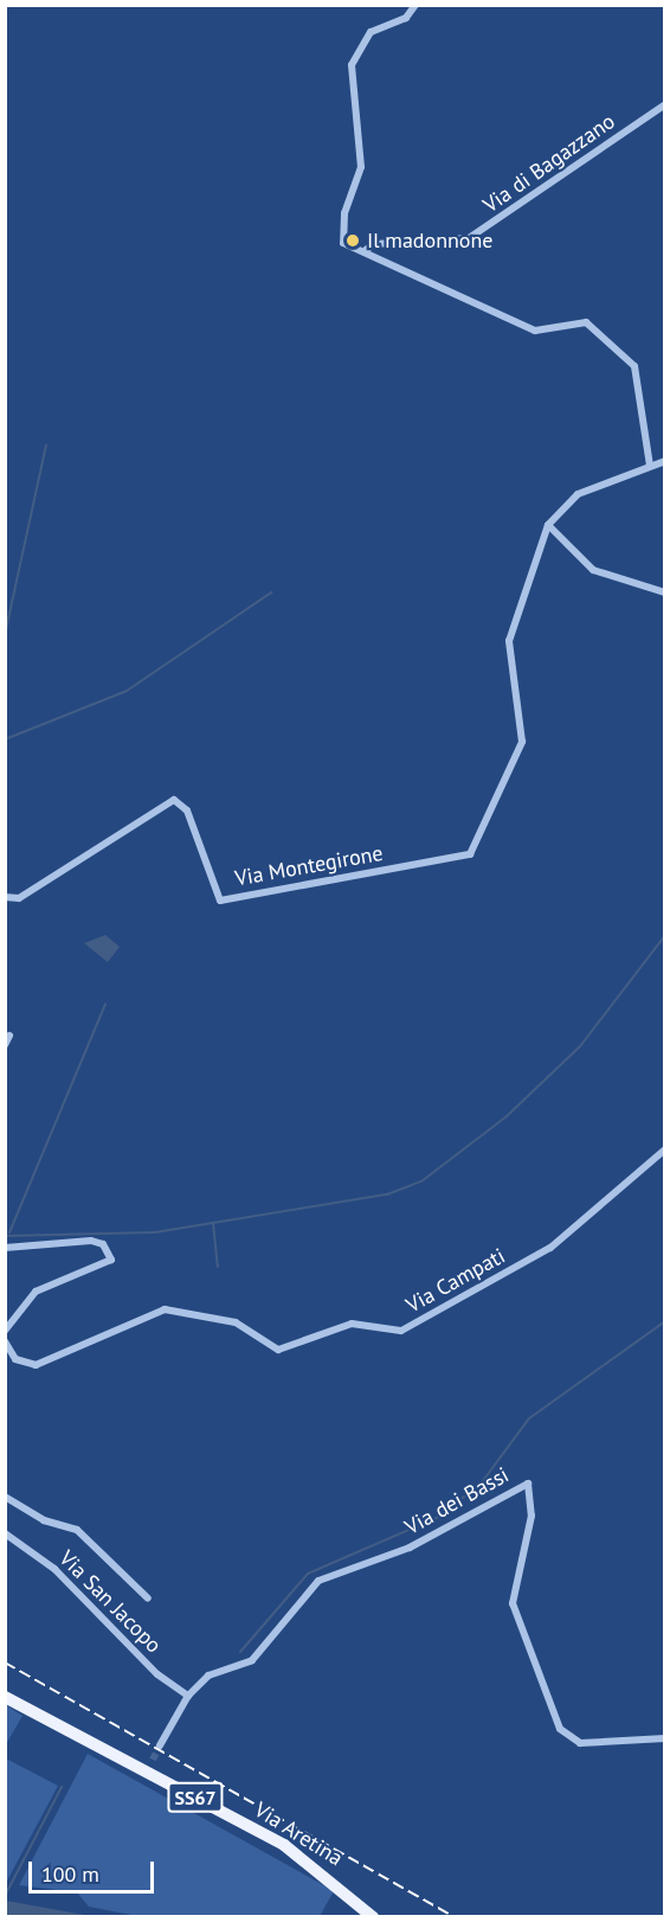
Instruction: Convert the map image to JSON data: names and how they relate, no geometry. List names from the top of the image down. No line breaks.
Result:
{"streets":{"main road":["SS67","Via Aretina"],"street":["Via di Bagazzano","Via Montegirone","Via Campati","Via dei Bassi","Via San Jacopo"]},"crossings":[["Via dei Bassi","Via San Jacopo"]],"places":["Il madonnone"],"scale_bar":"100 m"}
